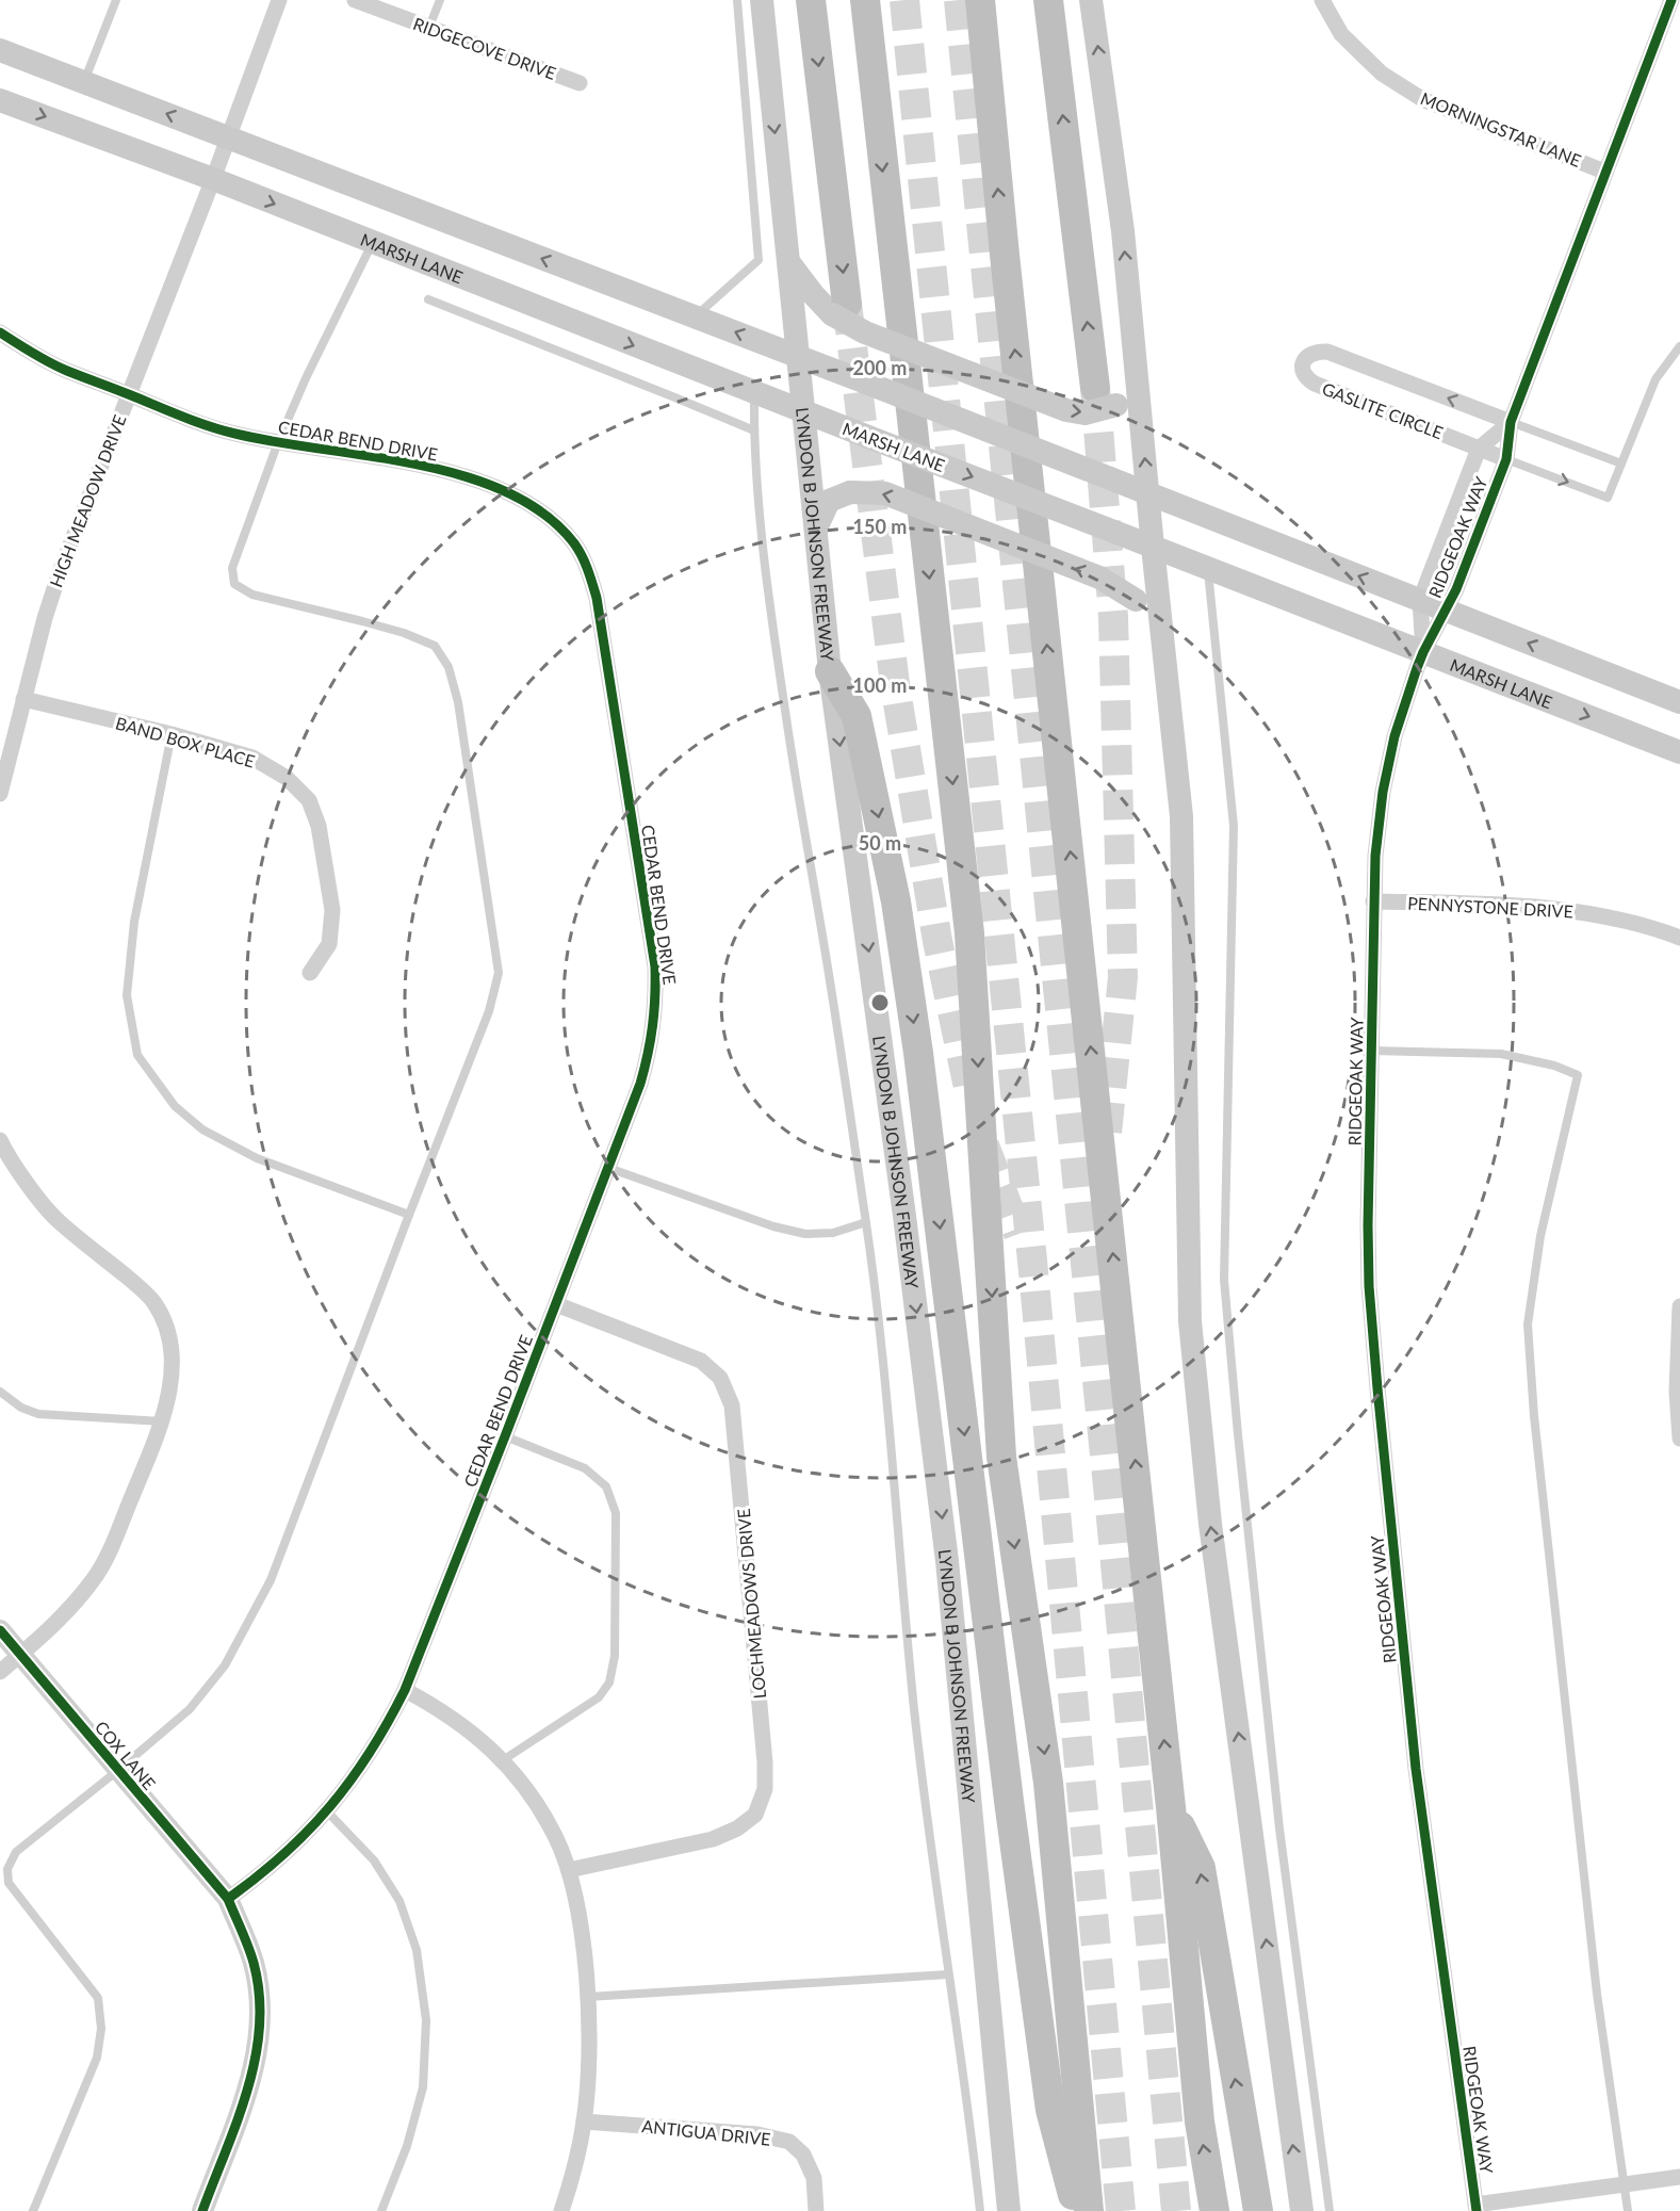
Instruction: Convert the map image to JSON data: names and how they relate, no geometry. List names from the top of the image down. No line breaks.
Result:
{"streets":{"main road":["MARSH LANE","LYNDON B JOHNSON FREEWAY"],"street":["RIDGECOVE DRIVE","MORNINGSTAR LANE","GASLITE CIRCLE","CEDAR BEND DRIVE","HIGH MEADOW DRIVE","RIDGEOAK WAY","BAND BOX PLACE","PENNYSTONE DRIVE","LOCHMEADOWS DRIVE","COX LANE","ANTIGUA DRIVE"]},"crossings":[["MORNINGSTAR LANE","RIDGEOAK WAY"],["MARSH LANE","HIGH MEADOW DRIVE"],["MARSH LANE","LYNDON B JOHNSON FREEWAY"],["MARSH LANE","RIDGEOAK WAY"],["GASLITE CIRCLE","RIDGEOAK WAY"],["CEDAR BEND DRIVE","HIGH MEADOW DRIVE"],["CEDAR BEND DRIVE","LOCHMEADOWS DRIVE"],["CEDAR BEND DRIVE","COX LANE"],["HIGH MEADOW DRIVE","BAND BOX PLACE"],["RIDGEOAK WAY","PENNYSTONE DRIVE"]],"one_way":["LYNDON B JOHNSON FREEWAY"],"rings":["200 m","150 m","100 m","50 m"]}
